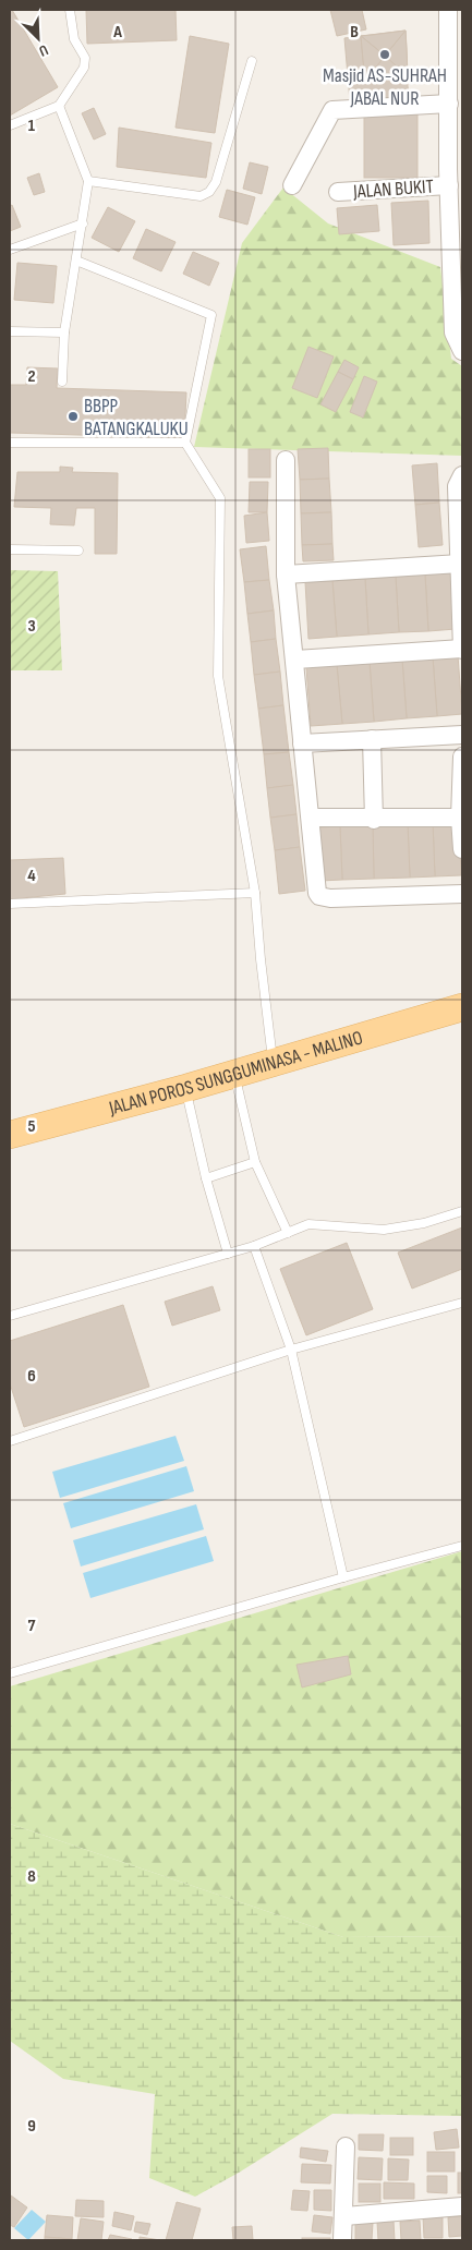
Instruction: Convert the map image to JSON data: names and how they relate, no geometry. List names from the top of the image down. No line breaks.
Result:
{"streets":{"main road":["JALAN POROS SUNGGUMINASA - MALINO"],"street":["JALAN BUKIT"]},"places":["Masjid AS-SUHRAH JABAL NUR","BBPP BATANGKALUKU"],"north":"bottom right","grid":{"columns":["A","B"],"rows":["1","2","3","4","5","6","7","8","9"]}}
